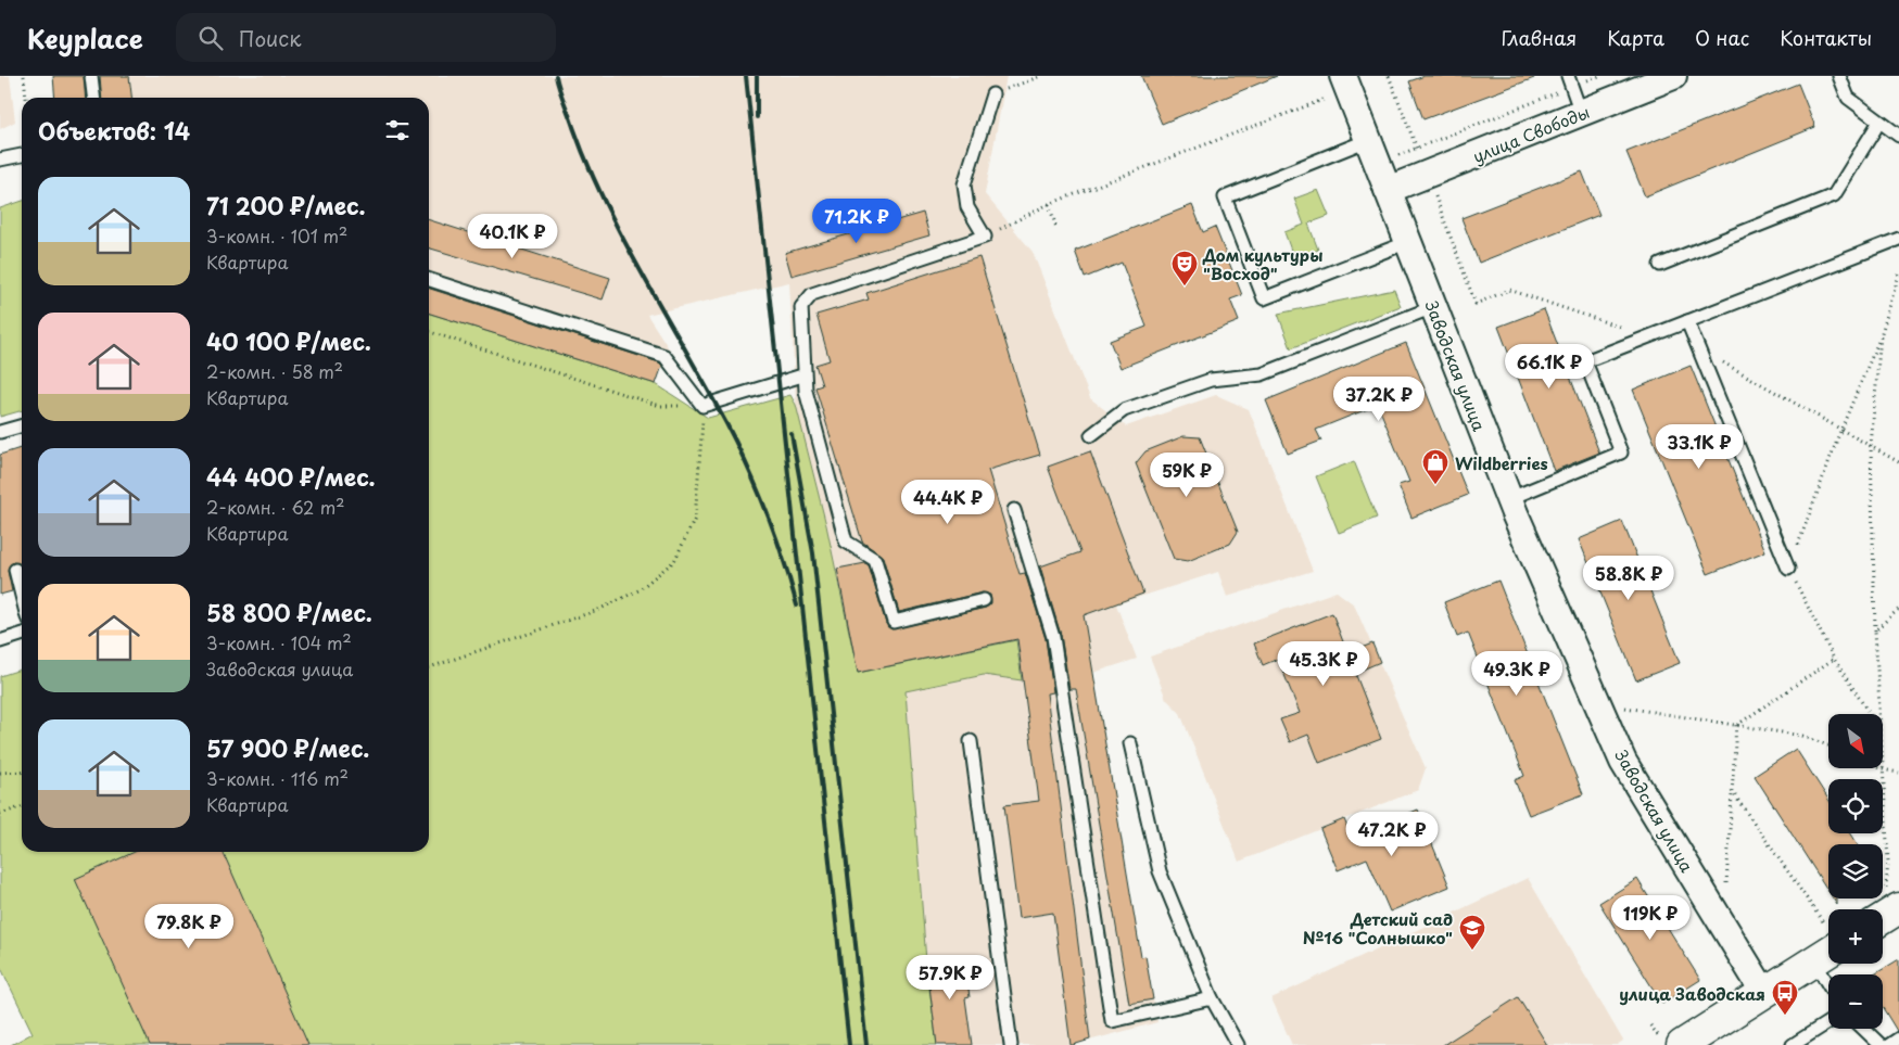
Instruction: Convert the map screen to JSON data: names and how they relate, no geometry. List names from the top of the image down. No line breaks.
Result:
{"streets":{"street":["улица Свободы","Заводская улица"]},"crossings":[["улица Свободы","Заводская улица"]],"places":{"theatre":["Дом культуры \"Восход\""],"shop":["Wildberries"],"school or university":["Детский сад №16 \"Солнышко\""],"bus stop":["улица Заводская"]},"north":"bottom right","page":{"header":"Keyplace","search":"Поиск","nav":["Главная","Карта","О нас","Контакты"],"heading":"Объектов: 14","list":[{"name":"71 200 ₽/мес.","note":"3-комн. · 101 m² · Квартира"},{"name":"40 100 ₽/мес.","note":"2-комн. · 58 m² · Квартира"},{"name":"44 400 ₽/мес.","note":"2-комн. · 62 m² · Квартира"},{"name":"58 800 ₽/мес.","note":"3-комн. · 104 m² · Заводская улица"},{"name":"57 900 ₽/мес.","note":"3-комн. · 116 m² · Квартира"}],"price":["71.2K ₽","40.1K ₽","66.1K ₽","37.2K ₽","33.1K ₽","59K ₽","44.4K ₽","58.8K ₽","45.3K ₽","49.3K ₽","47.2K ₽","119K ₽","79.8K ₽","57.9K ₽"],"map_buttons":["+","−"]}}
